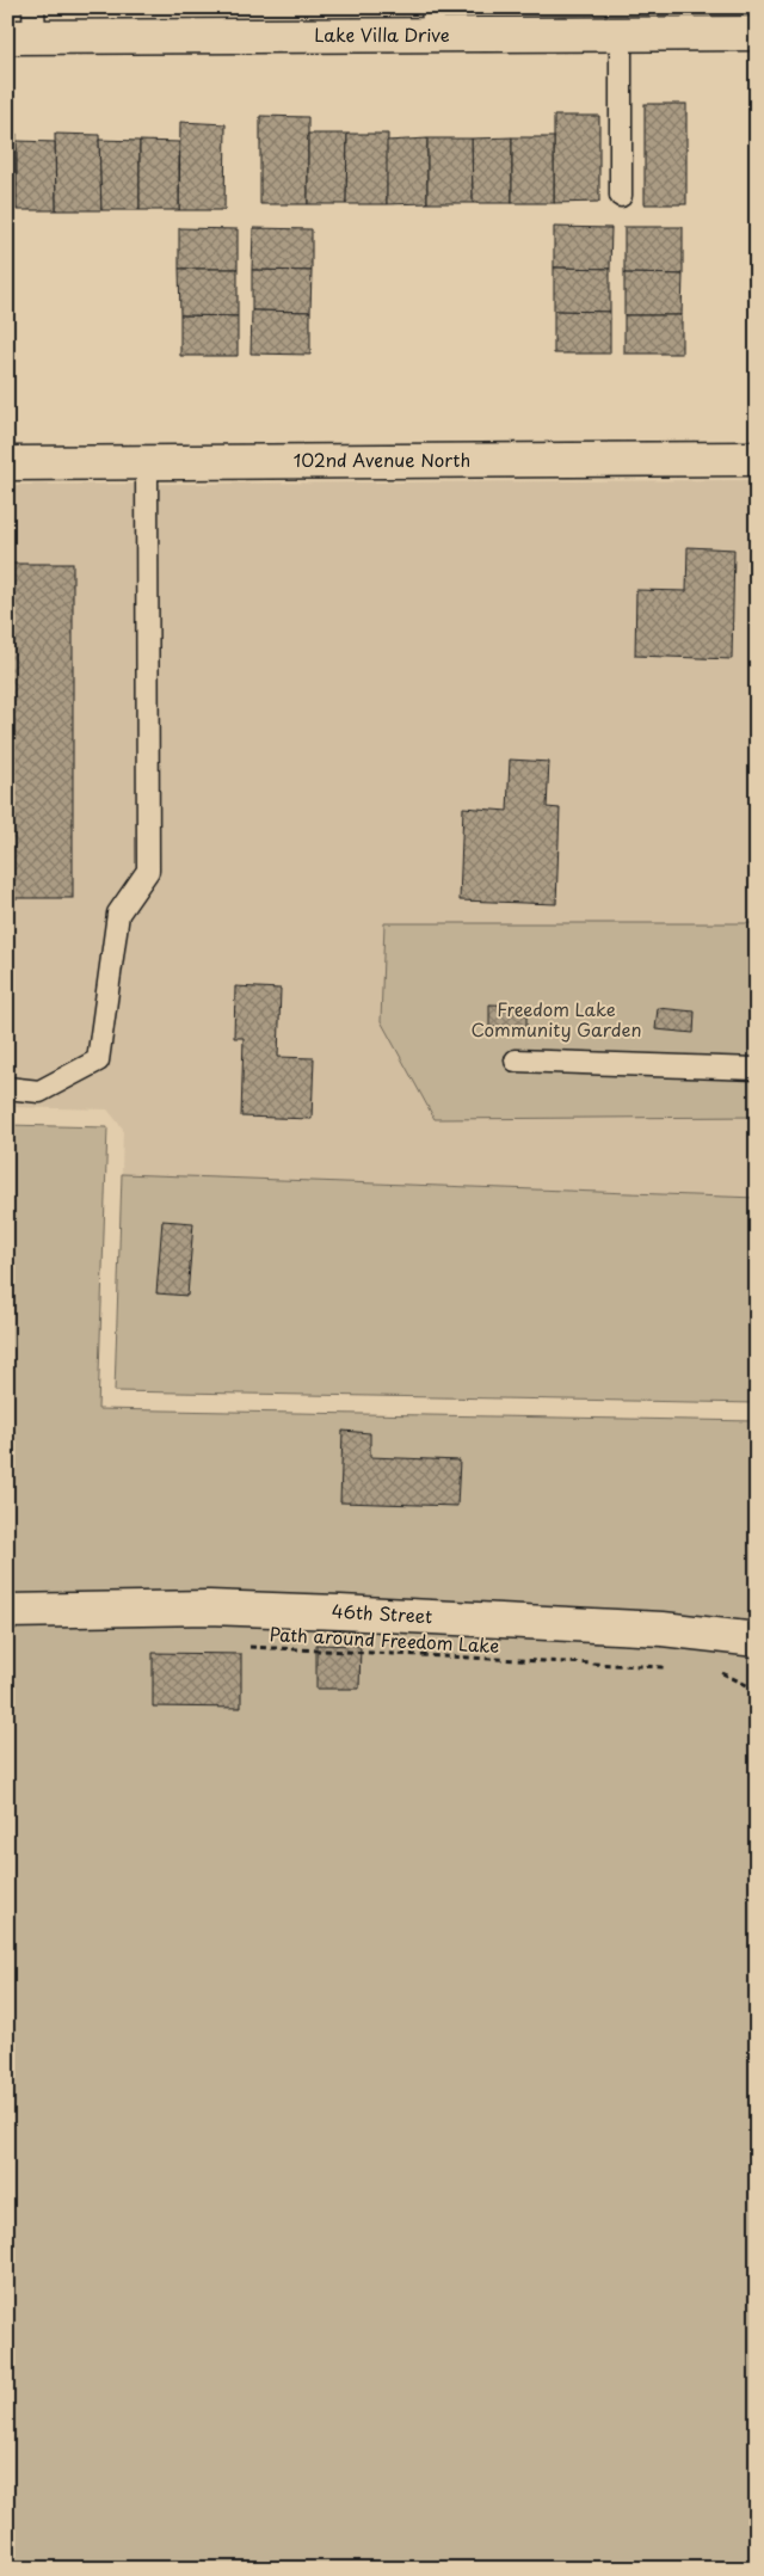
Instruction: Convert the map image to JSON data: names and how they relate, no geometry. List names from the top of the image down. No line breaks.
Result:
{"streets":{"street":["Lake Villa Drive","102nd Avenue North","46th Street"],"path":["Path around Freedom Lake"]},"parks":["Freedom Lake Community Garden"]}
